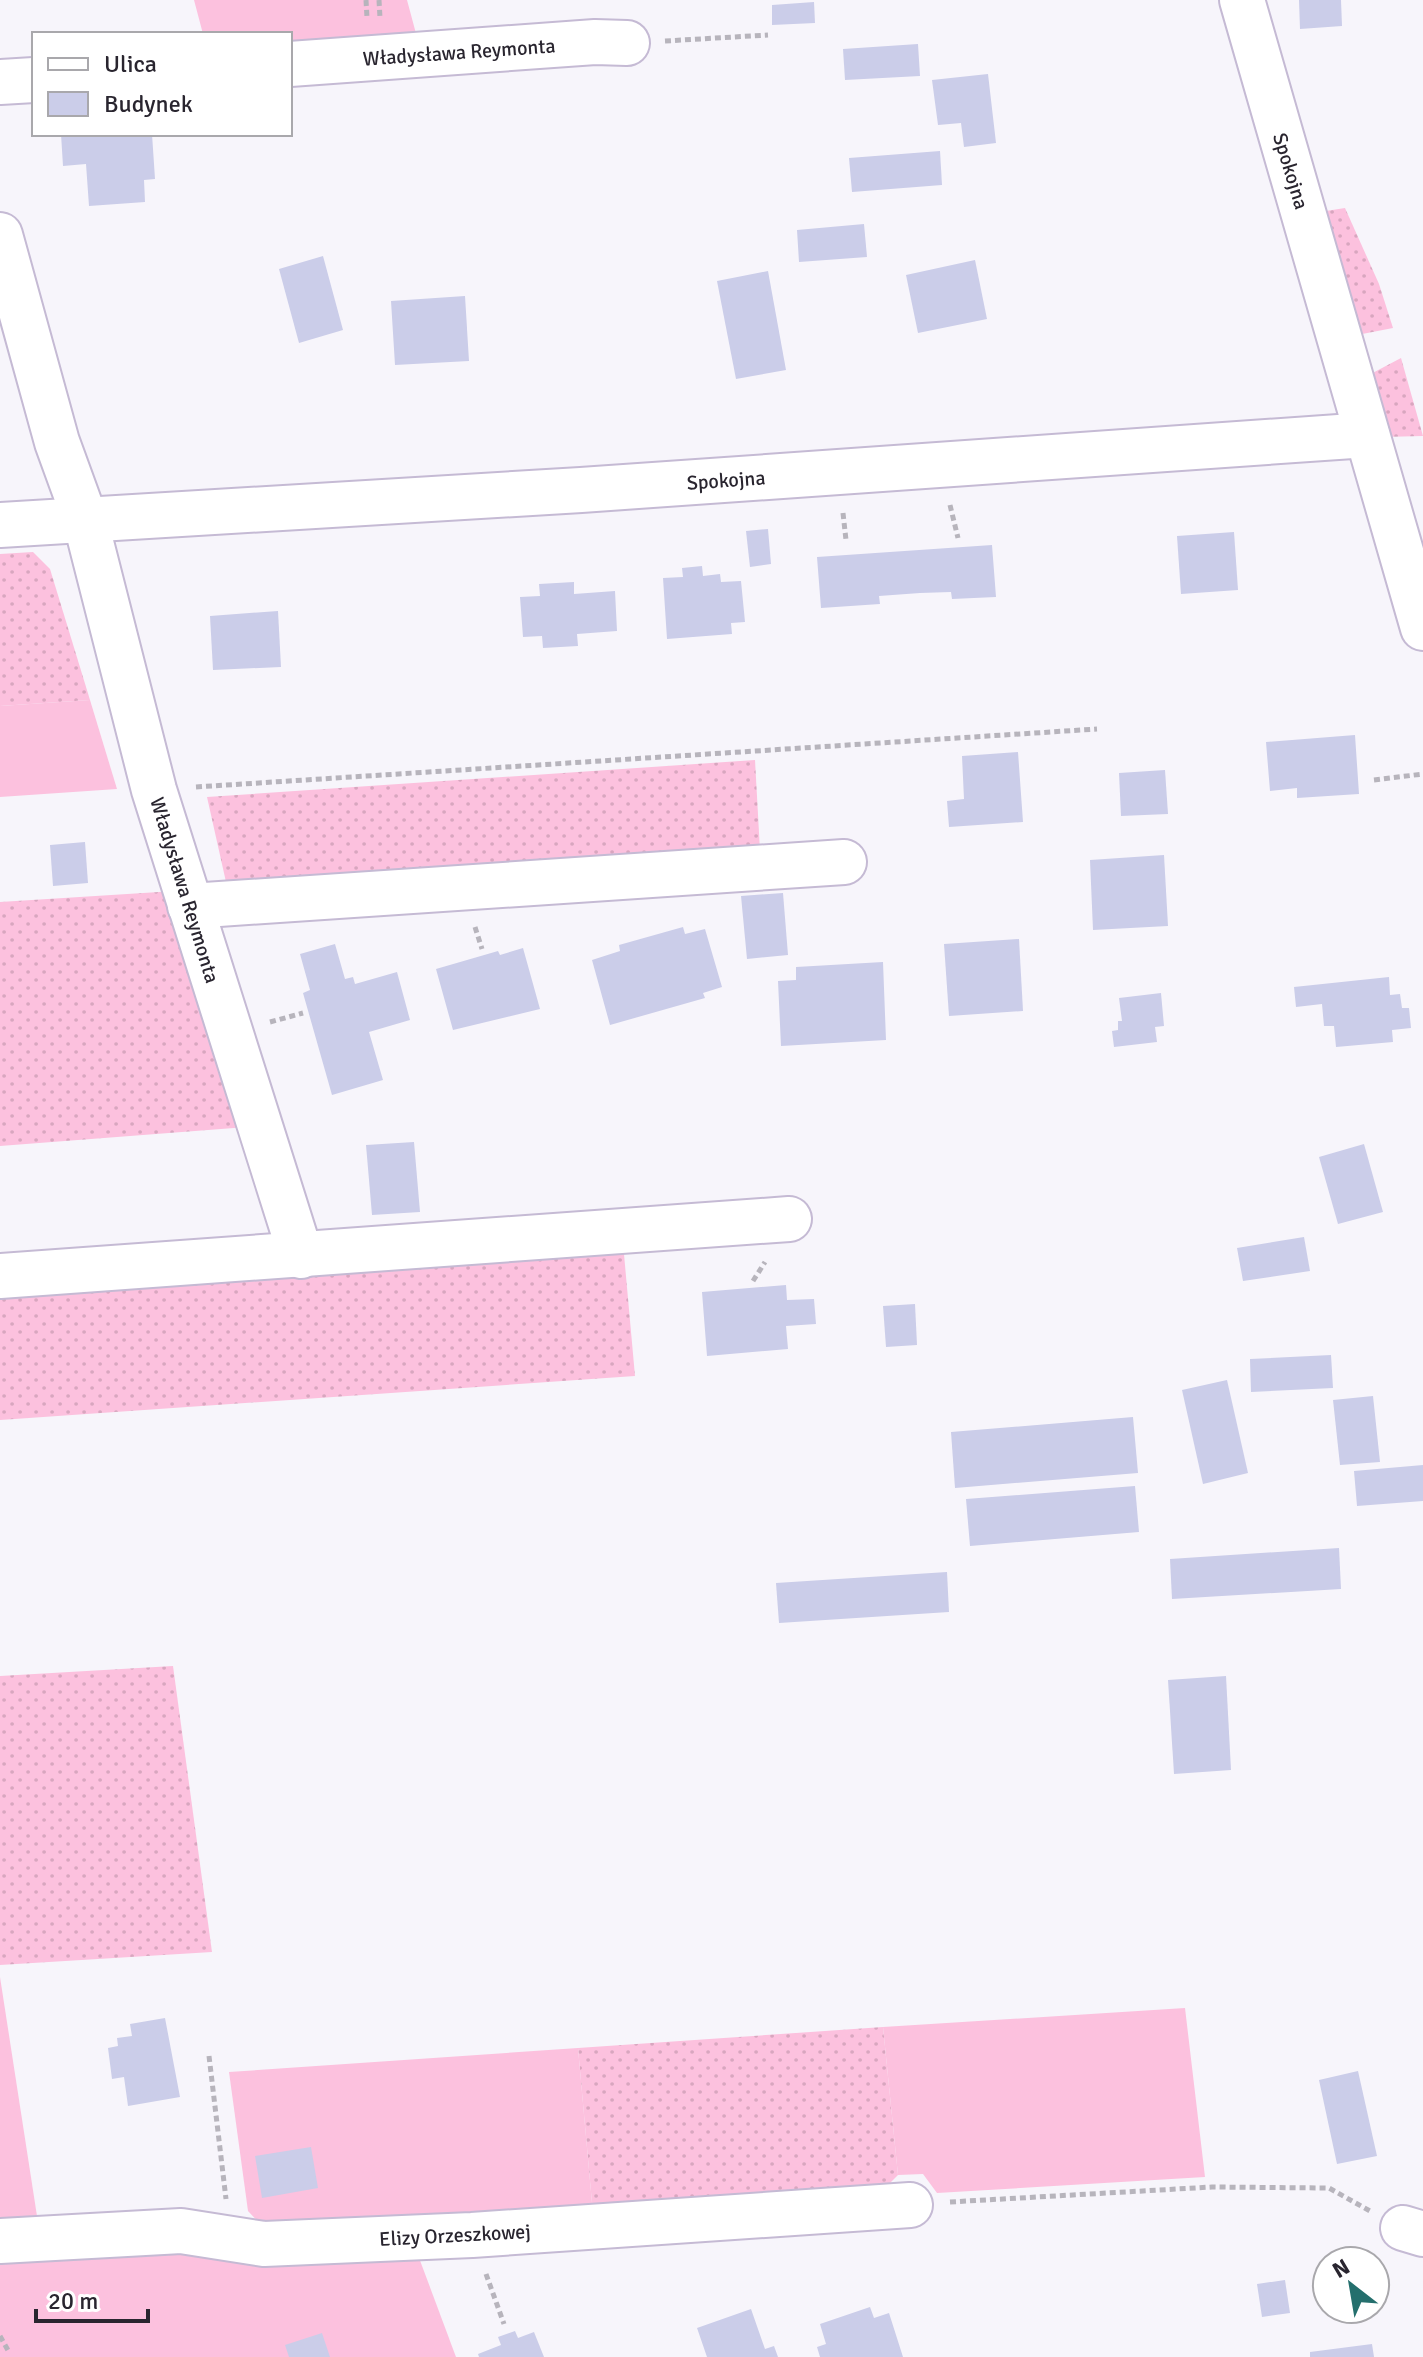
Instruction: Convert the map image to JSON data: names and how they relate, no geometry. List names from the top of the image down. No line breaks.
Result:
{"streets":{"street":["Władysława Reymonta","Spokojna","Elizy Orzeszkowej"]},"crossings":[["Władysława Reymonta","Spokojna"]],"legend":["Ulica","Budynek"],"scale_bar":"20 m","north":"top left"}
